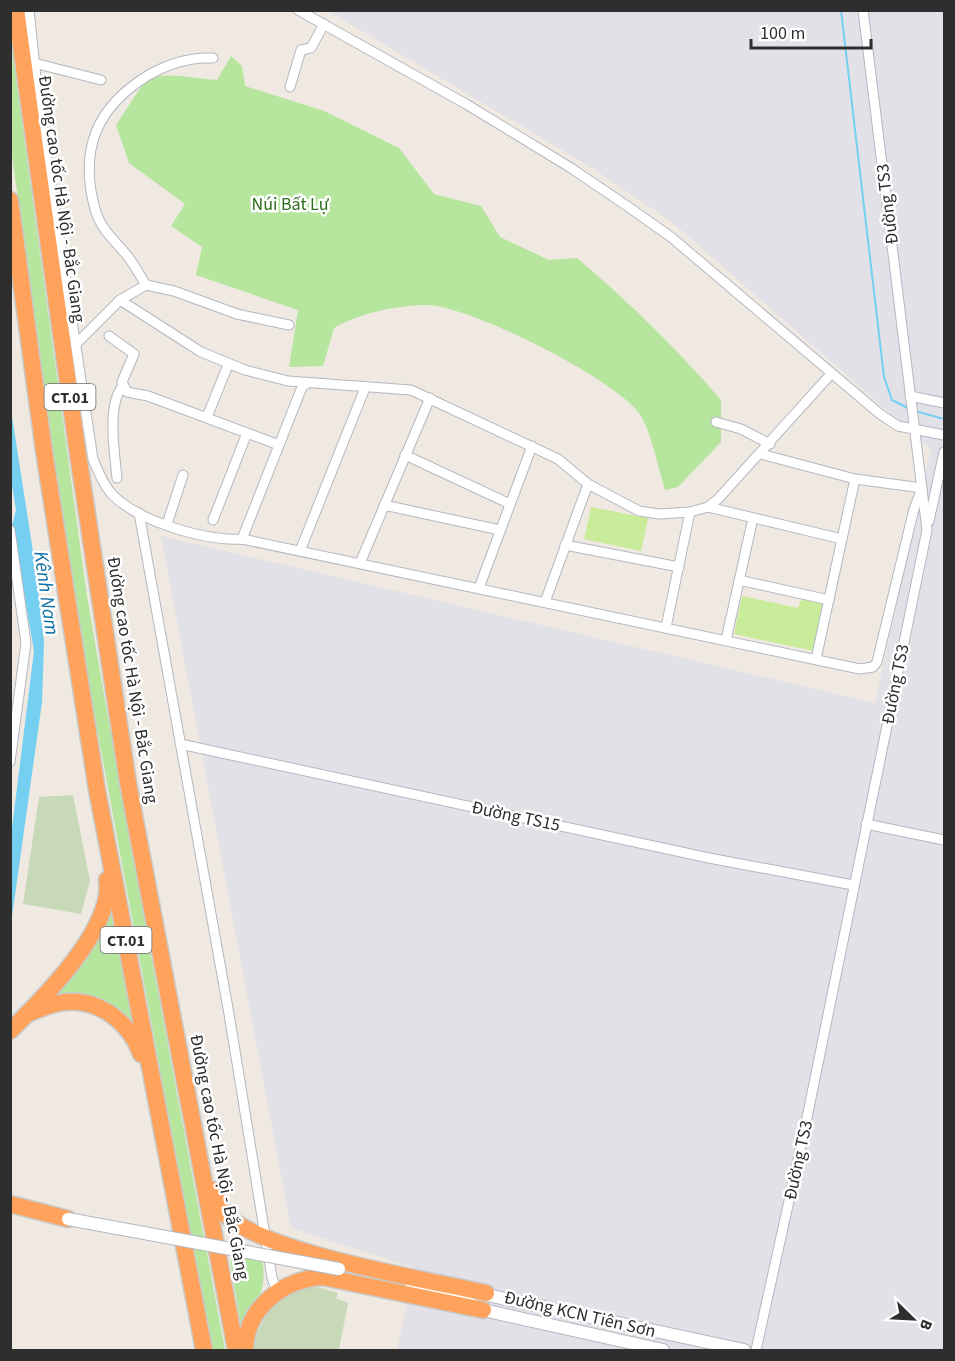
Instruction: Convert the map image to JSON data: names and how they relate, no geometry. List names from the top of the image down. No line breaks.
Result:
{"streets":{"highway":["Đường cao tốc Hà Nội - Bắc Giang","CT.01"],"main road":["Đường KCN Tiên Sơn"],"street":["Đường TS3","Đường TS15"]},"crossings":[["Đường TS3","Đường TS15"]],"water":["Kênh Nam"],"parks":["Núi Bất Lự"],"scale_bar":"100 m","north":"bottom right"}
